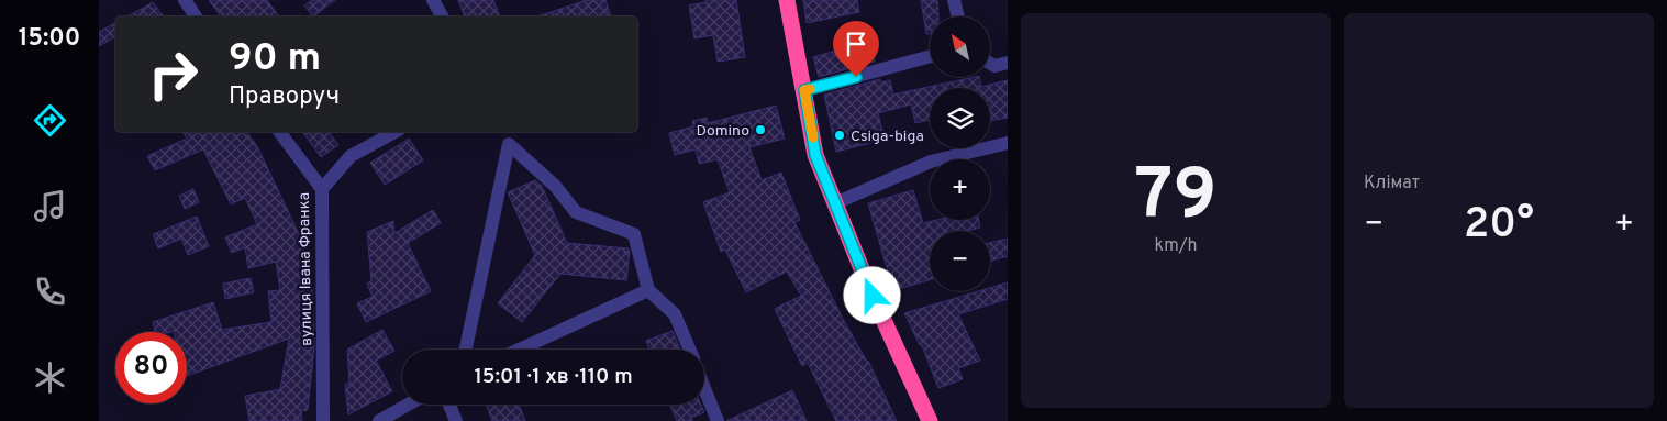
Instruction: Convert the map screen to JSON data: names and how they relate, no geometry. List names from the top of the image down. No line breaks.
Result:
{"streets":{"street":["вулиця Івана Франка"]},"places":["Domino","Csiga-biga"],"north":"top left","page":{"tabs":"15:00","tile":[["79","km/h"],"Клімат"],"map_buttons":["+","−"],"turn":["90 m","Праворуч"],"heat":["−","20°","+"],"limit":"80","trip":"15:01 · 1 хв · 110 m"}}
